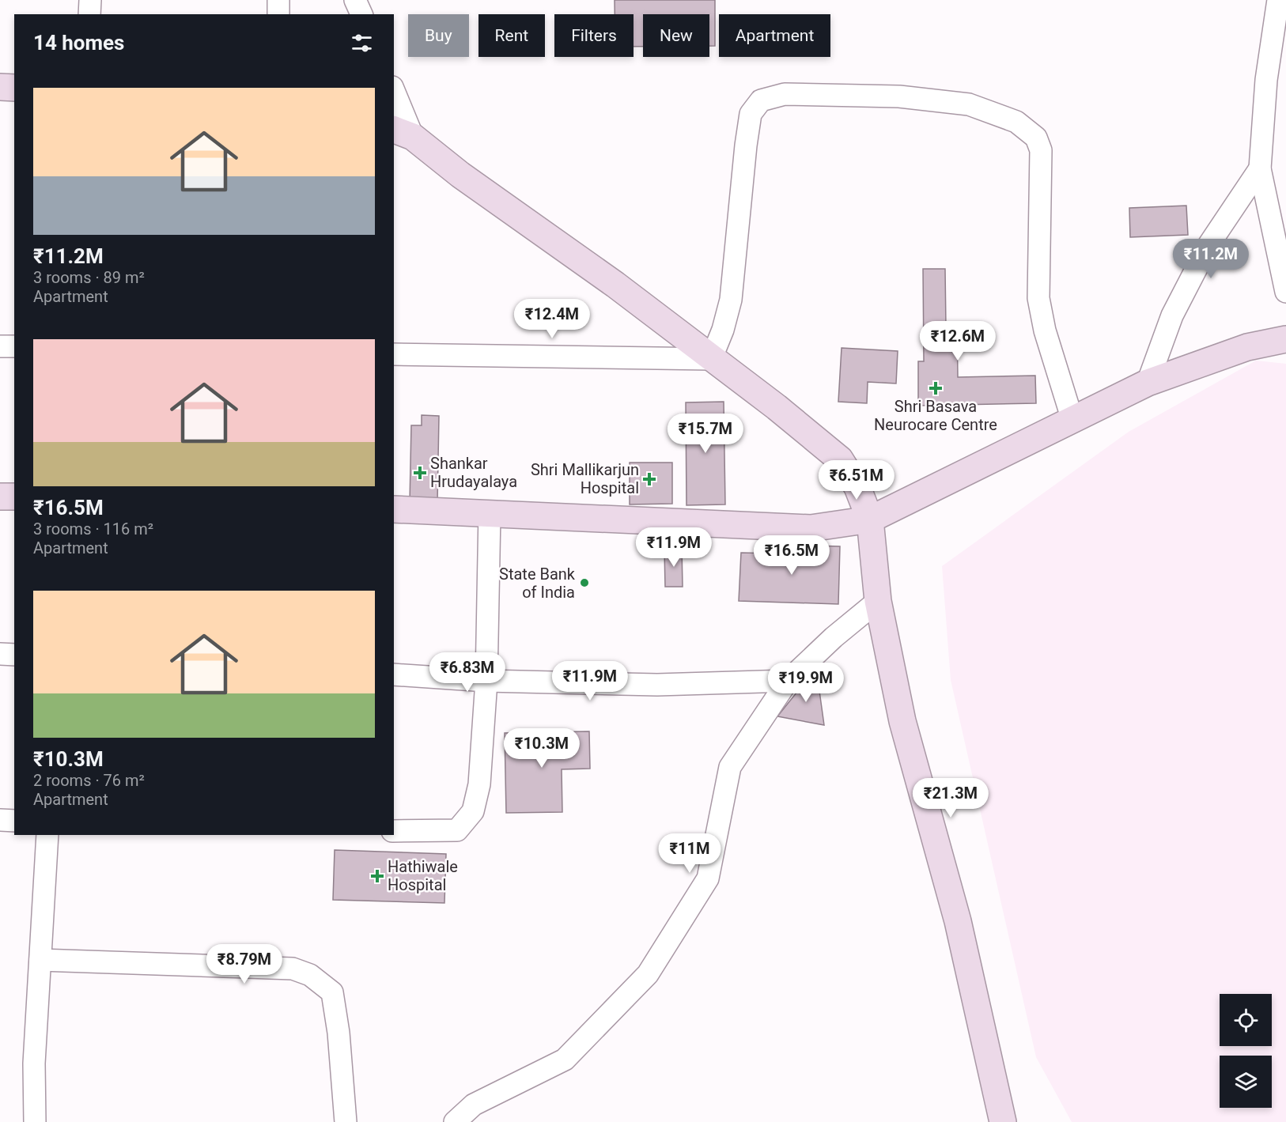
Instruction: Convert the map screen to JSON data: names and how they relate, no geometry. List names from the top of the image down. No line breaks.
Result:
{"places":{"health":["Shri Basava Neurocare Centre","Shankar Hrudayalaya","Shri Mallikarjun Hospital","Hathiwale Hospital"],"other":["State Bank of India"]},"page":{"chip":["Buy","Rent","Filters","New","Apartment"],"heading":"14 homes","list":[{"name":"₹11.2M","note":"3 rooms · 89 m² · Apartment"},{"name":"₹16.5M","note":"3 rooms · 116 m² · Apartment"},{"name":"₹10.3M","note":"2 rooms · 76 m² · Apartment"}],"price":["₹11.2M","₹12.4M","₹12.6M","₹15.7M","₹6.51M","₹11.9M","₹16.5M","₹6.83M","₹11.9M","₹19.9M","₹10.3M","₹21.3M","₹11M","₹8.79M"]}}
